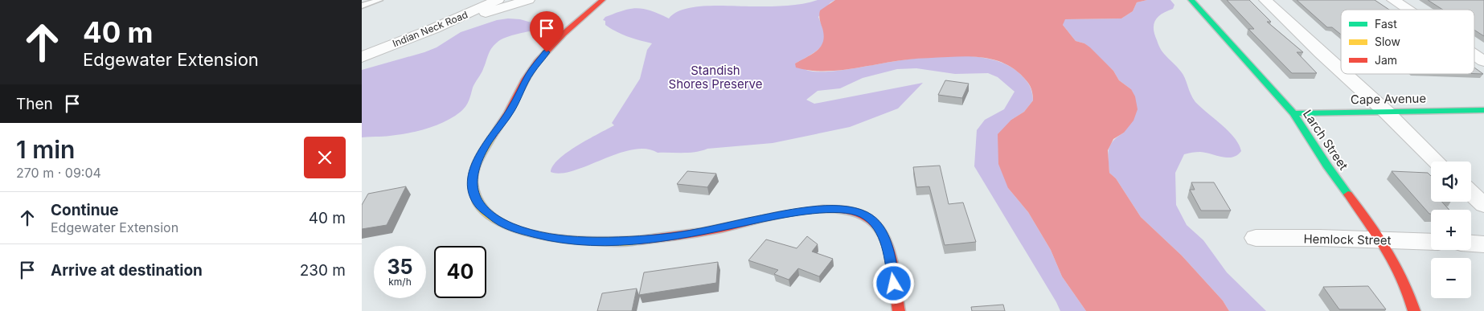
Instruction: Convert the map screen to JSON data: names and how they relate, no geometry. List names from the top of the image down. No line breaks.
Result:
{"streets":{"street":["Indian Neck Road","Cape Avenue","Larch Street","Hemlock Street"]},"crossings":[["Cape Avenue","Larch Street"],["Larch Street","Hemlock Street"]],"parks":["Standish Shores Preserve"],"legend":["Fast","Slow","Jam"],"page":{"turn":["40 m","Edgewater Extension"],"then":"Then","heading":["1 min","270 m · 09:04"],"map_buttons":["+","−"],"list":[{"name":"Continue","note":"Edgewater Extension","value":"40 m"},{"name":"Arrive at destination","value":"230 m"}],"speed":"35 km/h","limit":"40"}}
